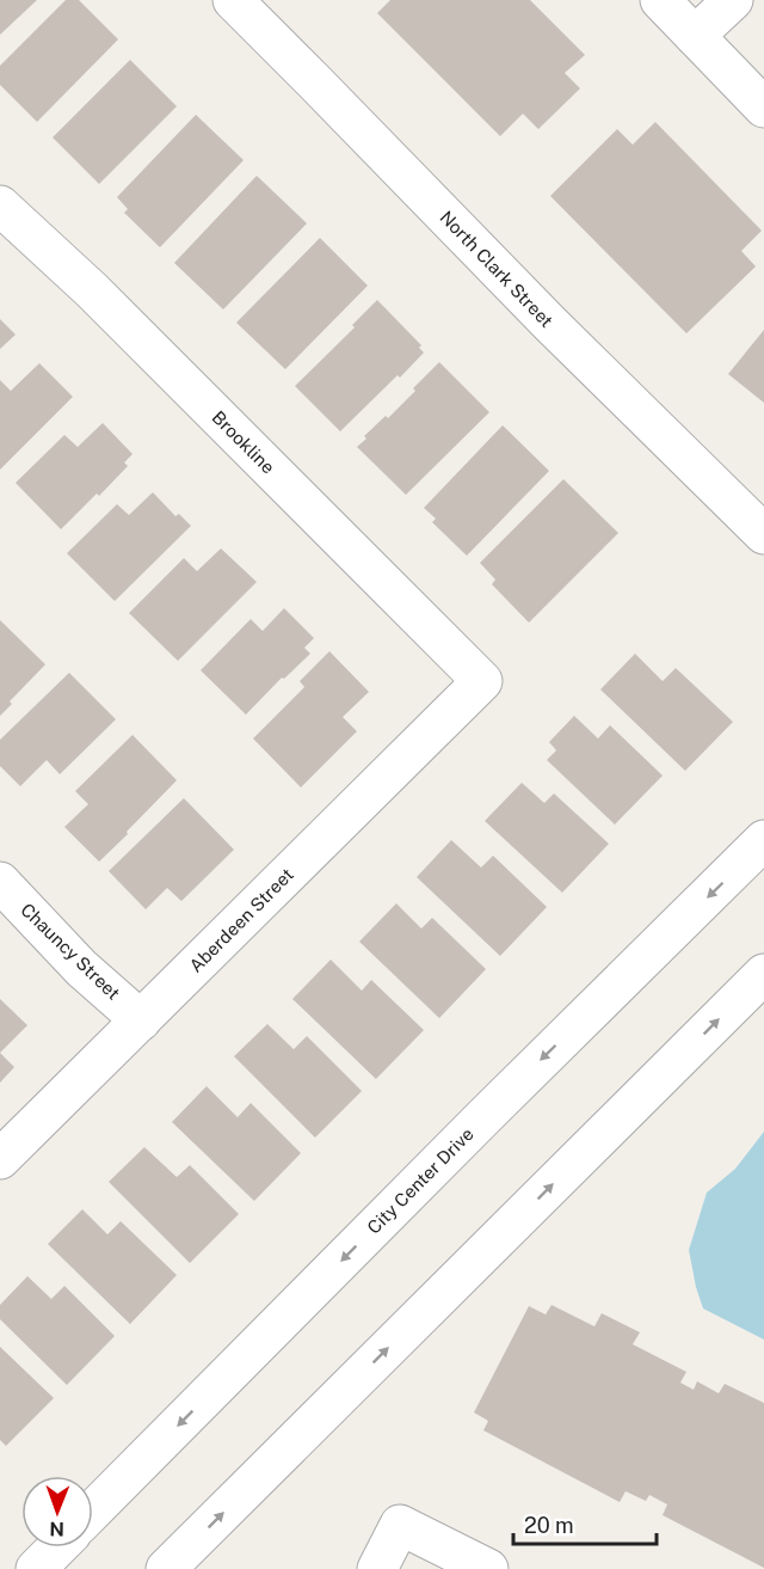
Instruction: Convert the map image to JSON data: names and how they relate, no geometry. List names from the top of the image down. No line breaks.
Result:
{"streets":{"street":["North Clark Street","Brookline","Aberdeen Street","Chauncy Street","City Center Drive"]},"crossings":[["Brookline","Aberdeen Street"],["Aberdeen Street","Chauncy Street"]],"scale_bar":"20 m","north":"bottom"}
